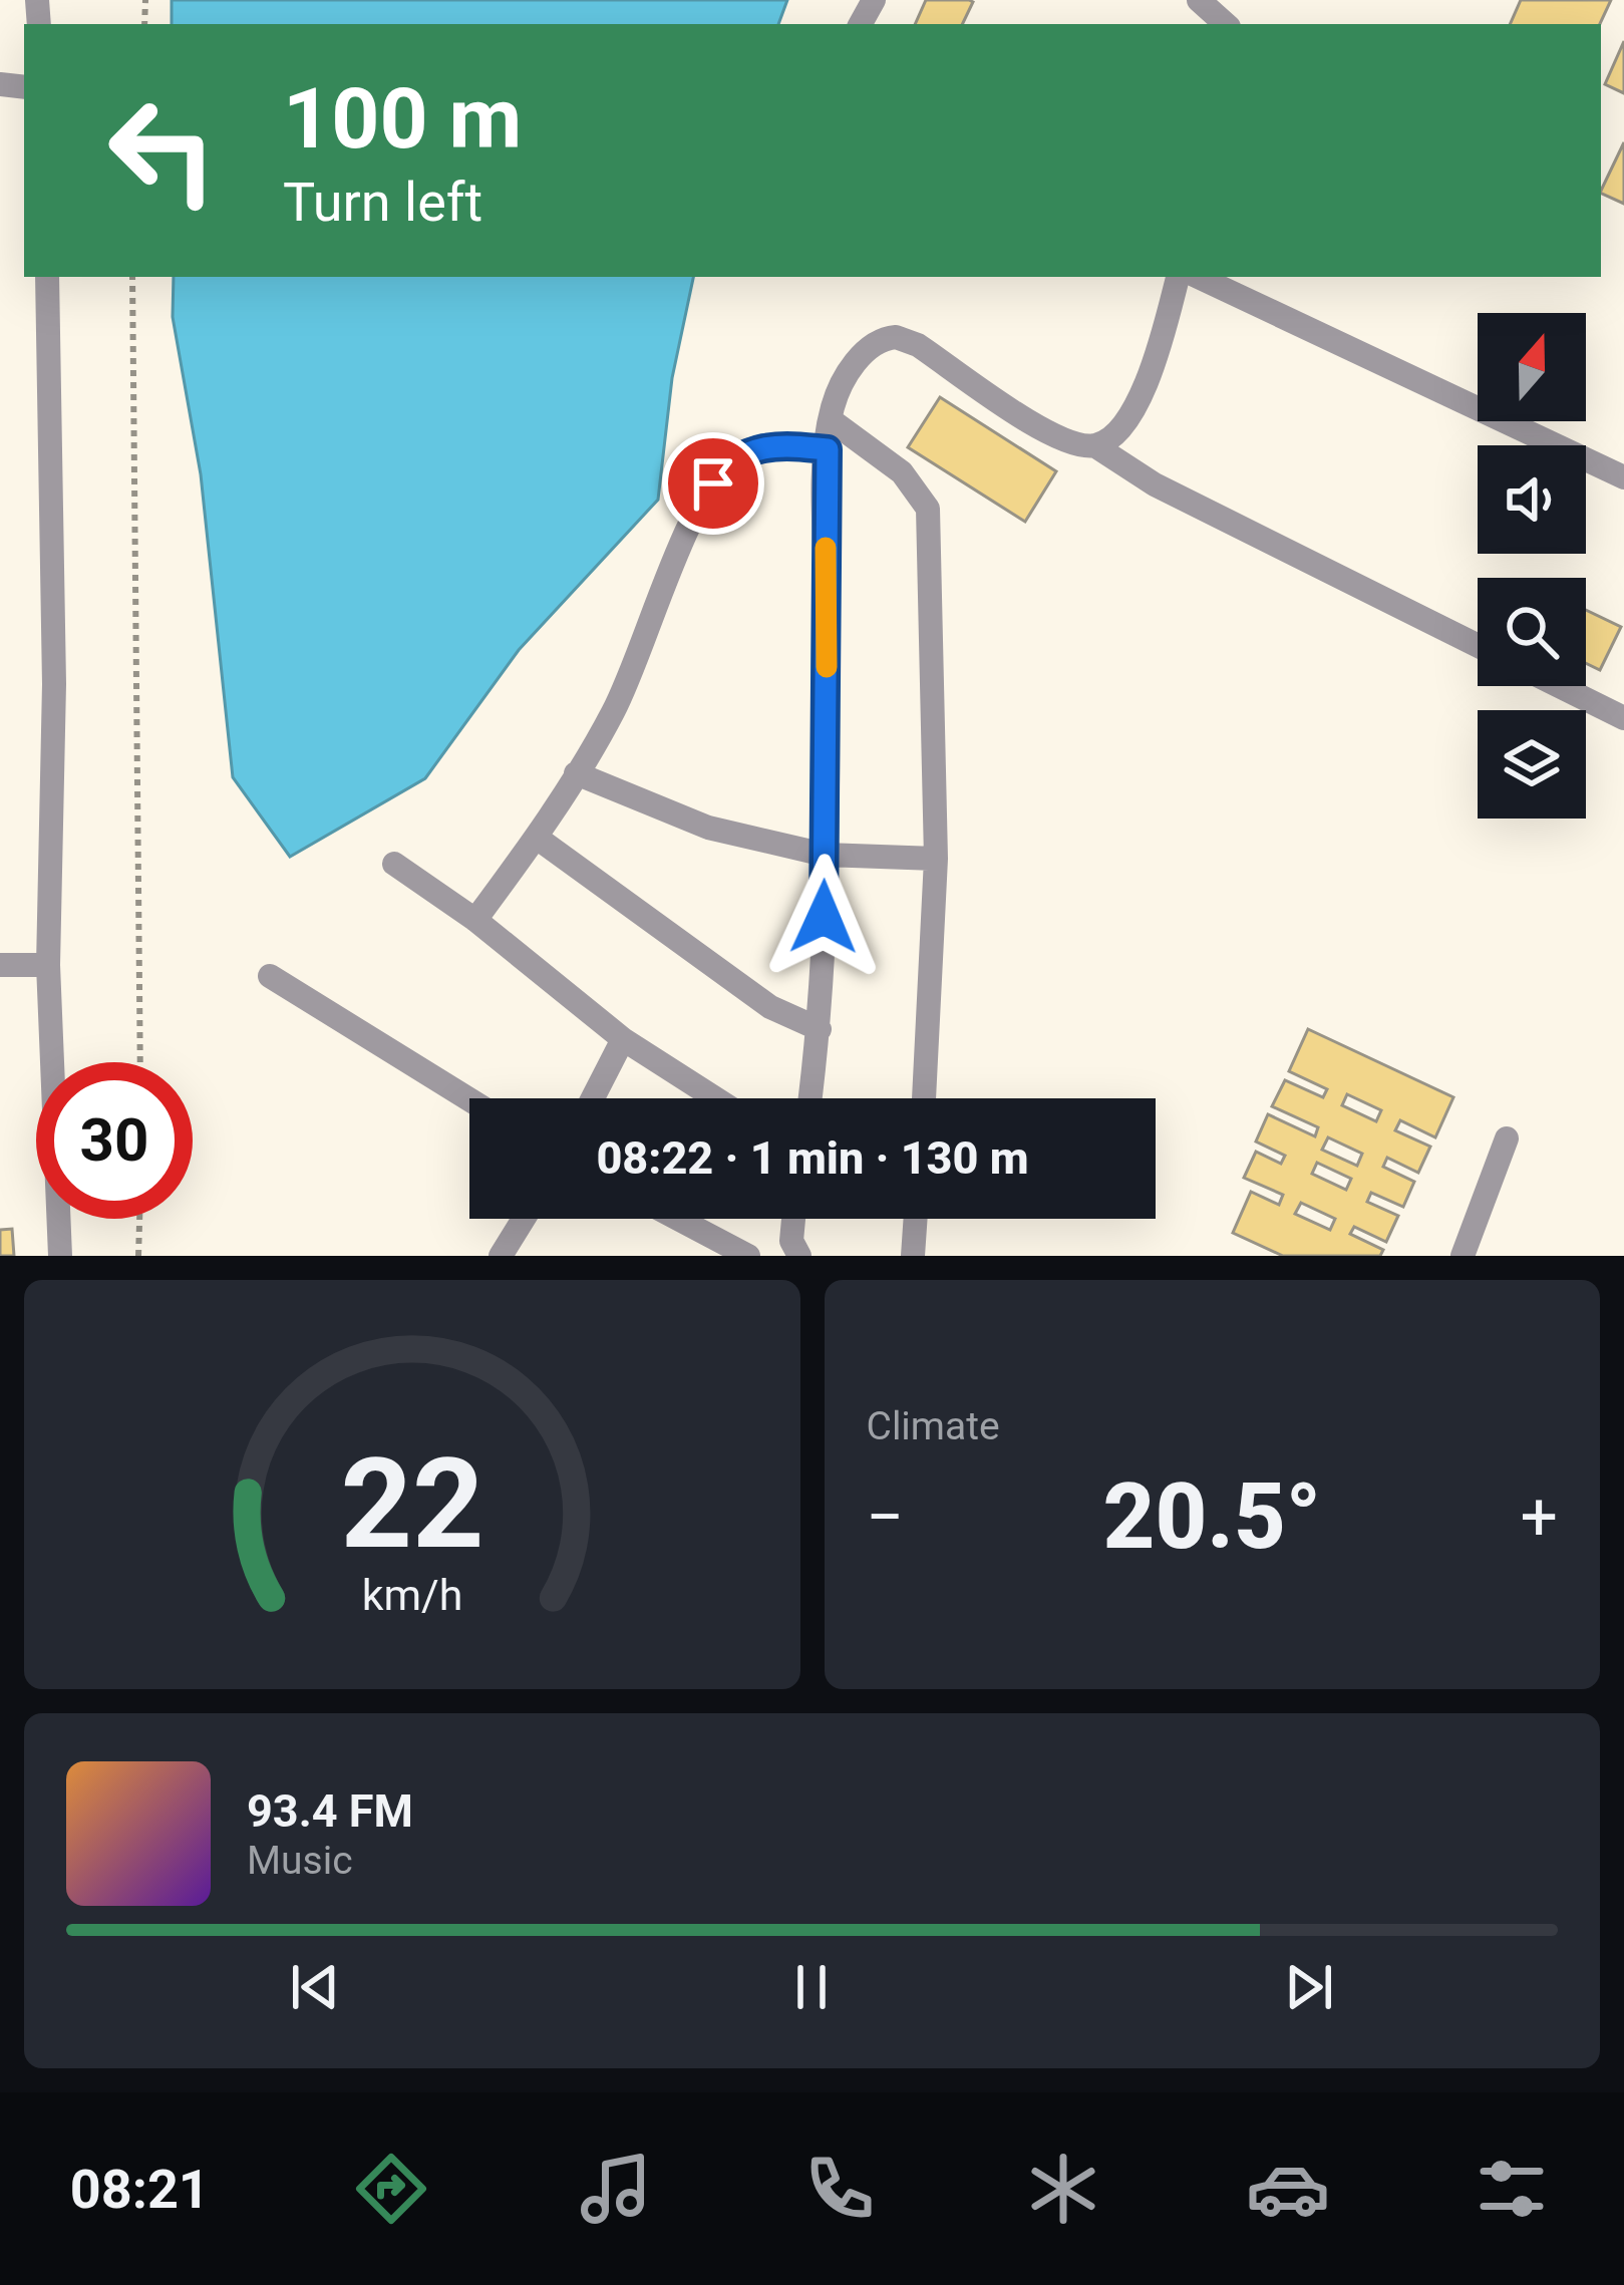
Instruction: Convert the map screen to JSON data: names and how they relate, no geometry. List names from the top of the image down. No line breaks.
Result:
{"north":"top","page":{"turn":["100 m","Turn left"],"limit":"30","trip":"08:22 · 1 min · 130 m","tile":"Climate","heat":["−","20.5°","+"],"song":["93.4 FM","Music"],"tabs":"08:21","gauge":["22","km/h"]}}
